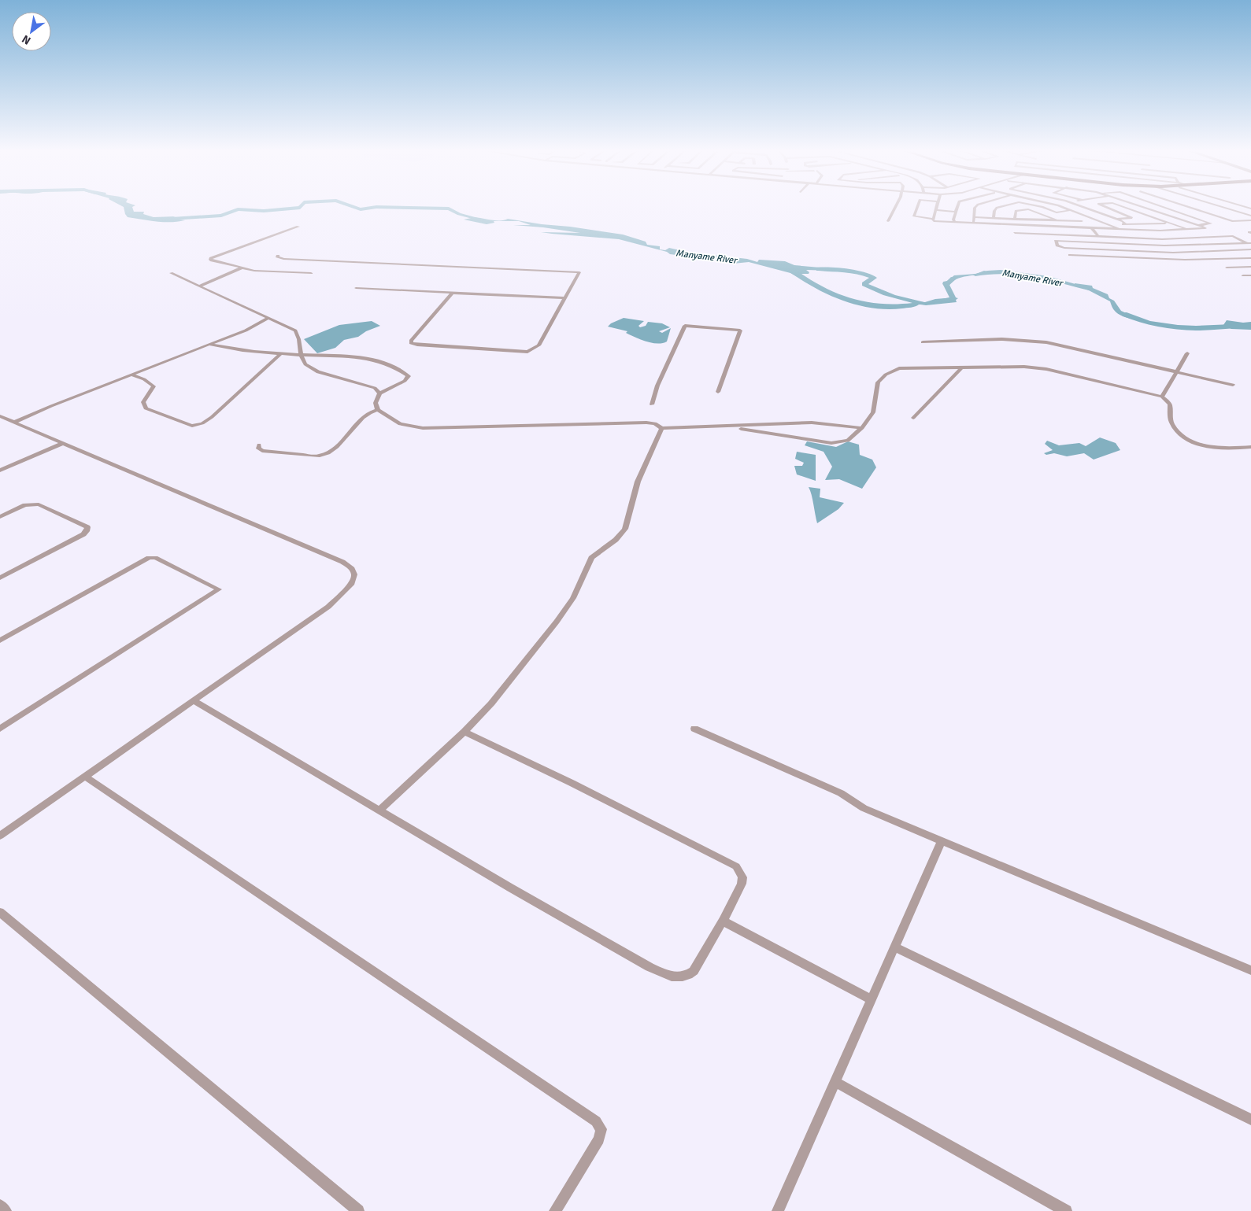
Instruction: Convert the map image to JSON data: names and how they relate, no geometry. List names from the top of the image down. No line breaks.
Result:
{"water":["Manyame River"],"north":"bottom left"}
